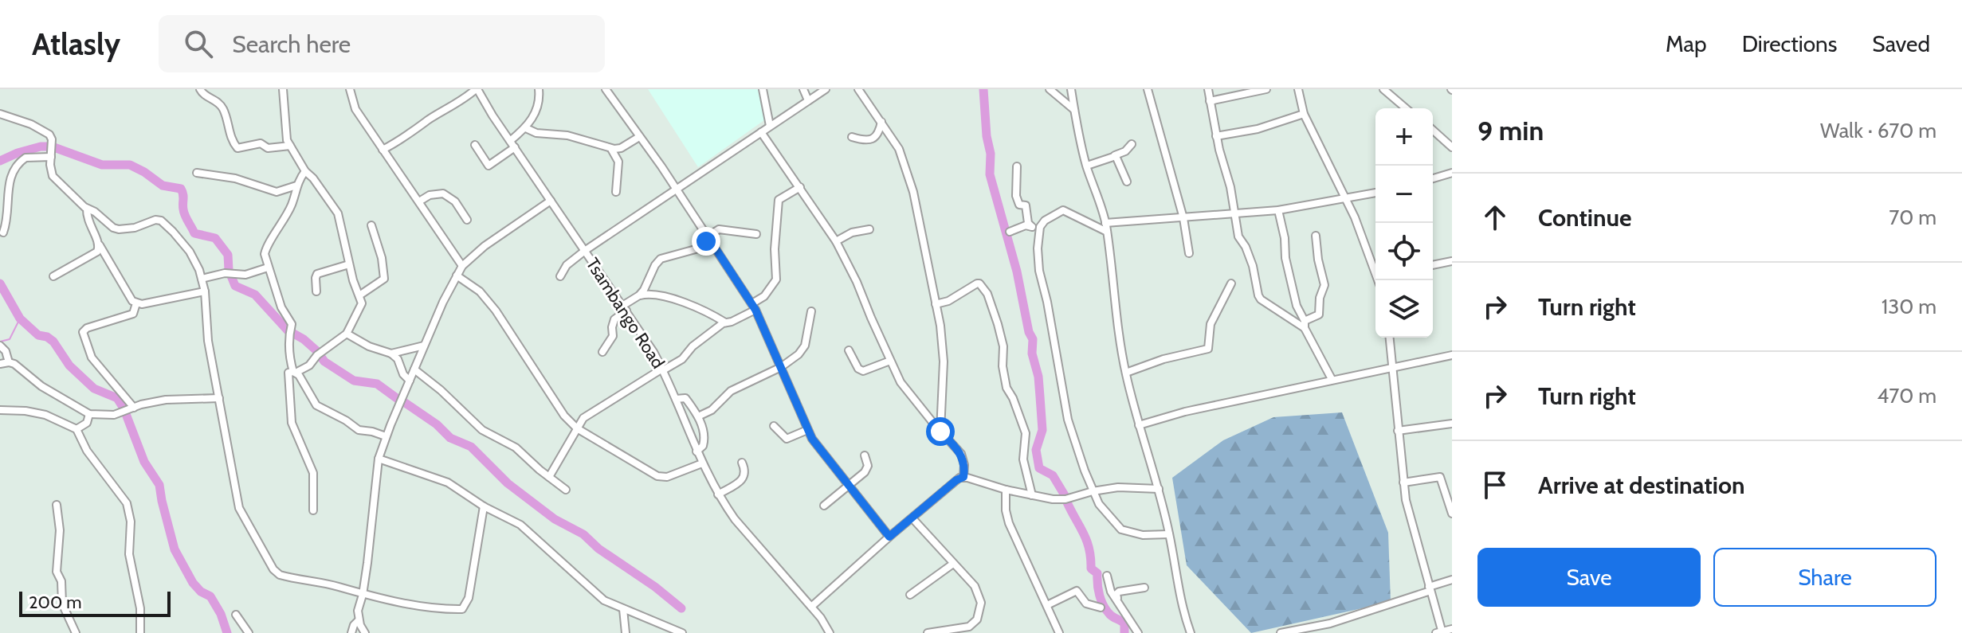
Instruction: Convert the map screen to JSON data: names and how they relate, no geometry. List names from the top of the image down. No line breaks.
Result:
{"streets":{"street":["Tsambango Road"]},"scale_bar":"200 m","page":{"header":"Atlasly","search":"Search here","nav":["Map","Directions","Saved"],"heading":["9 min","Walk · 670 m"],"map_buttons":["+","−"],"list":[["Continue","70 m"],["Turn right","130 m"],["Turn right","470 m"],"Arrive at destination"],"buttons":["Save","Share"],"scale":"200 m"}}
